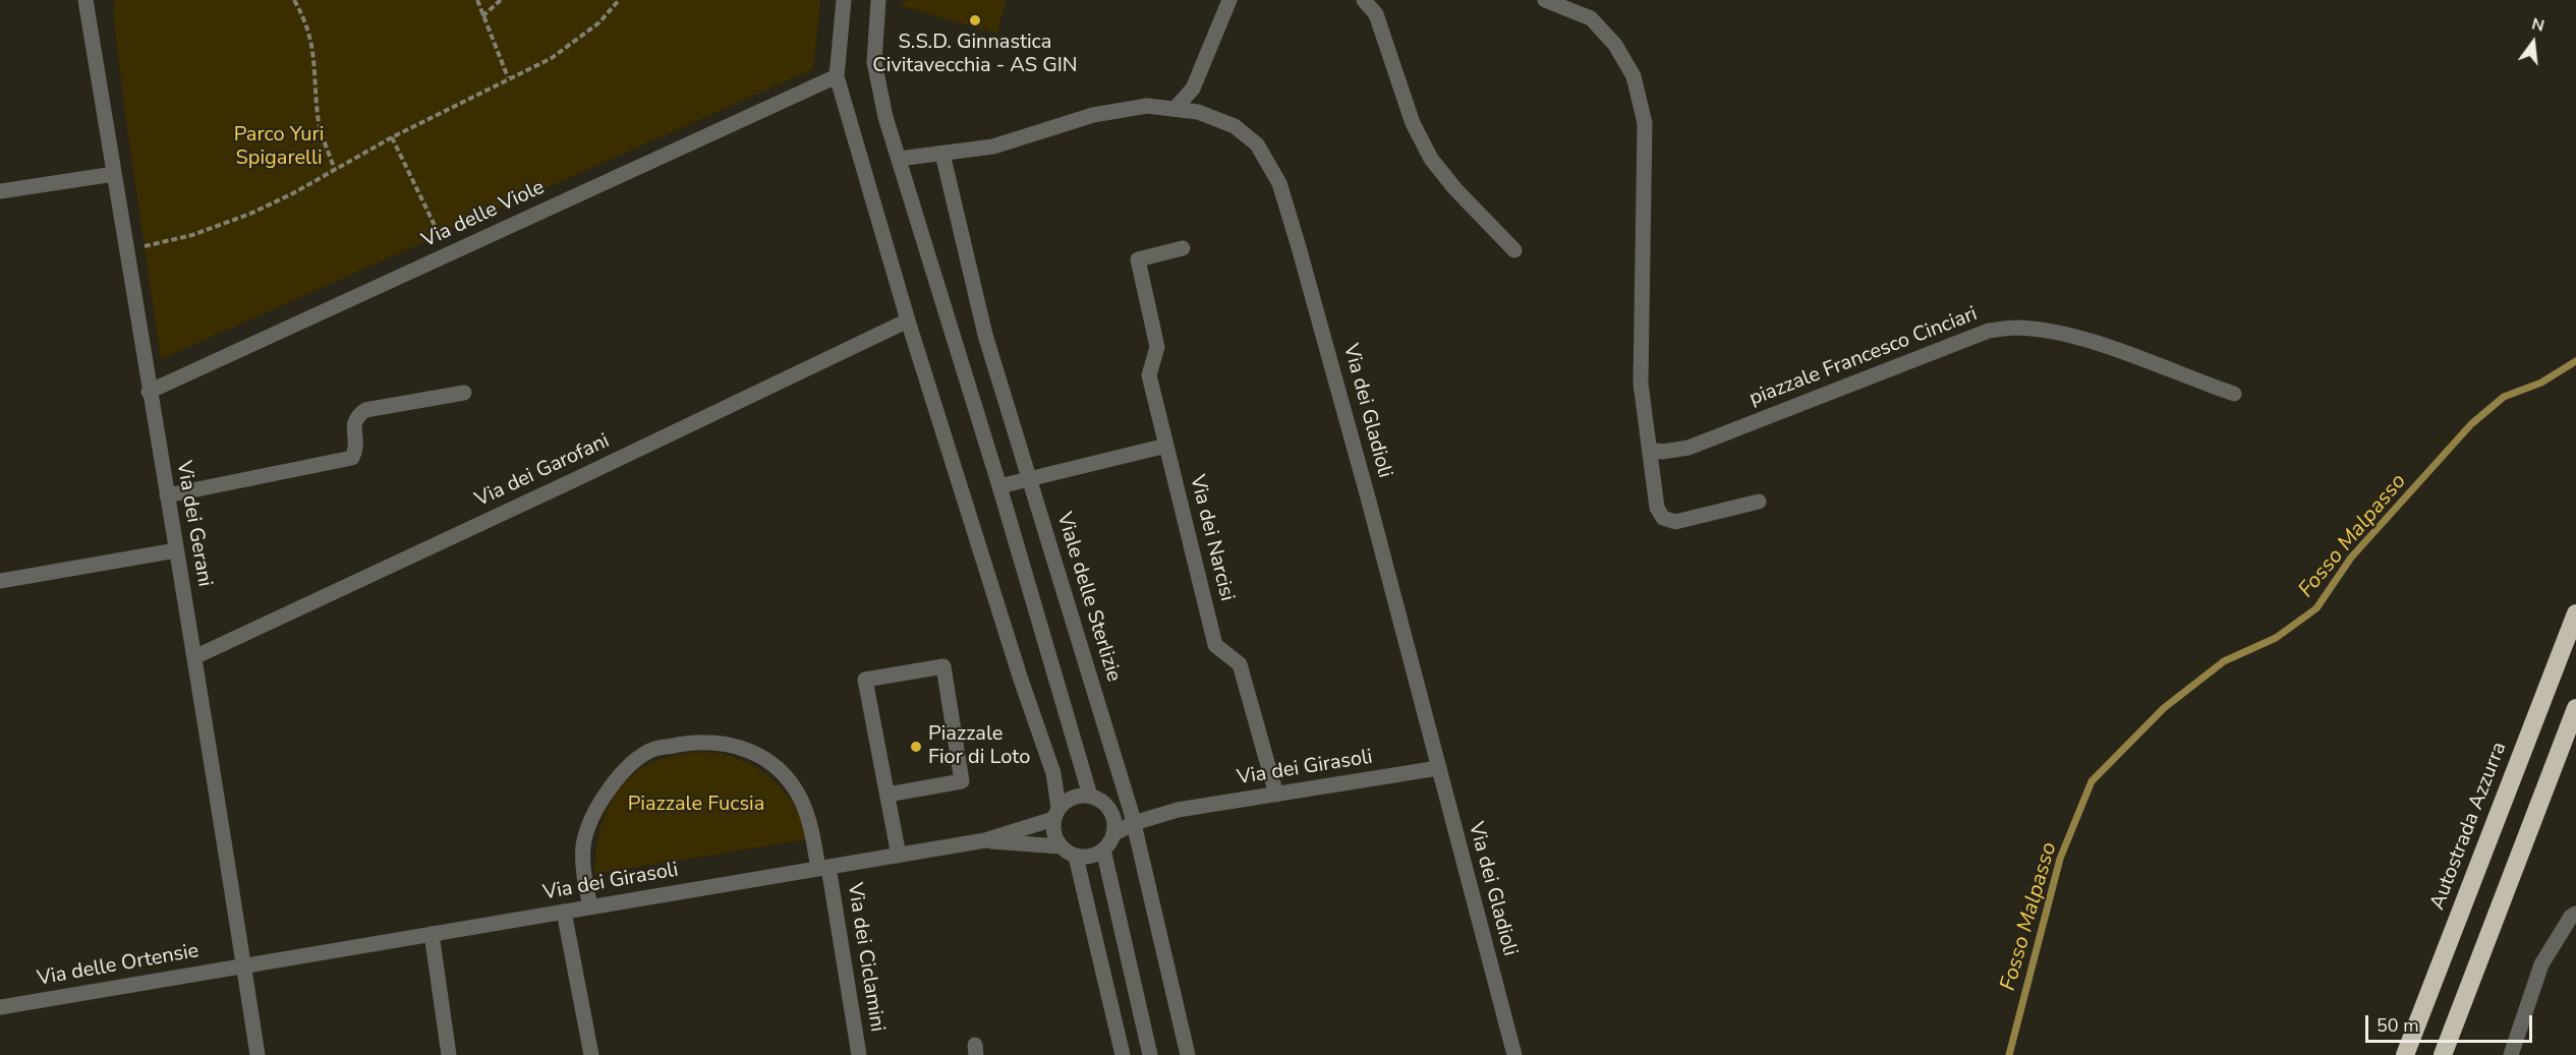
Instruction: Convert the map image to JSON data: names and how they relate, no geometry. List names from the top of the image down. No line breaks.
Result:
{"streets":{"highway":["Autostrada Azzurra"],"street":["Via delle Viole","piazzale Francesco Cinciari","Via dei Gladioli","Via dei Garofani","Via dei Gerani","Via dei Narcisi","Viale delle Sterlizie","Via dei Girasoli","Via dei Ciclamini","Via delle Ortensie"]},"crossings":[["Via delle Viole","Via dei Gerani"],["Via dei Gladioli","Viale delle Sterlizie"],["Via dei Gladioli","Via dei Girasoli"],["Via dei Garofani","Via dei Gerani"],["Via dei Gerani","Via dei Girasoli"],["Via dei Gerani","Via delle Ortensie"],["Via dei Narcisi","Via dei Girasoli"],["Viale delle Sterlizie","Via dei Girasoli"],["Via dei Girasoli","Via dei Ciclamini"],["Via dei Girasoli","Via delle Ortensie"]],"water":["Fosso Malpasso"],"parks":["Parco Yuri Spigarelli","Piazzale Fucsia"],"places":["S.S.D. Ginnastica Civitavecchia - AS GIN","Piazzale Fior di Loto"],"scale_bar":"50 m","north":"top"}
